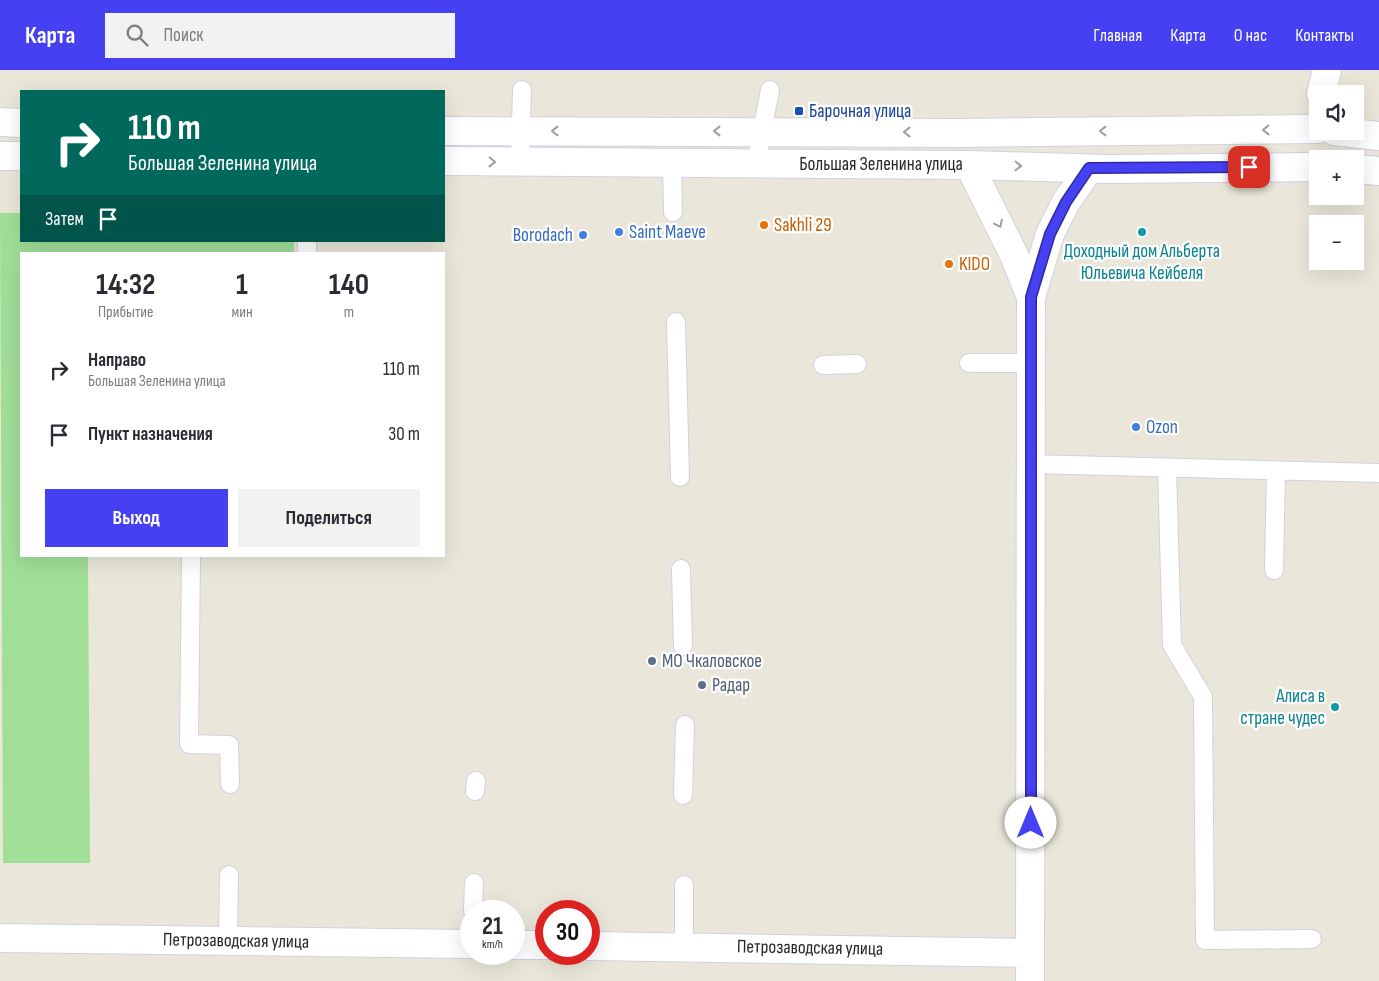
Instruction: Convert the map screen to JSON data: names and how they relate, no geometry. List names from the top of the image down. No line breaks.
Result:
{"streets":{"street":["Большая Зеленина улица","Петрозаводская улица"]},"places":{"transit":["Барочная улица"],"other":["Sakhli 29","Saint Maeve","Доходный дом Альберта Юльевича Кейбеля","Borodach","KIDO","Ozon","МО Чкаловское","Радар","Алиса в стране чудес"]},"page":{"header":"Карта","search":"Поиск","nav":["Главная","Карта","О нас","Контакты"],"map_buttons":["+","−"],"turn":["110 m","Большая Зеленина улица"],"then":"Затем","eta":["14:32","Прибытие","1","мин","140","m"],"list":[{"name":"Направо","note":"Большая Зеленина улица","value":"110 m"},{"name":"Пункт назначения","value":"30 m"}],"buttons":["Выход","Поделиться"],"speed":"21 km/h","limit":"30"}}
